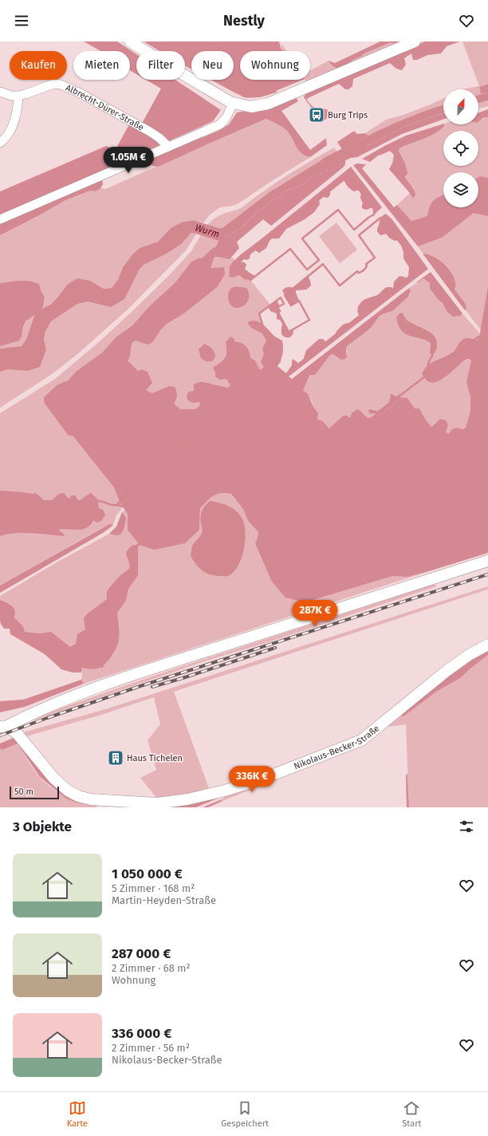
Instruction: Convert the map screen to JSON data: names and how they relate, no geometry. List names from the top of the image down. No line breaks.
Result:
{"streets":{"main road":["Nikolaus-Becker-Straße"],"street":["Albrecht-Dürer-Straße"]},"water":["Wurm"],"places":{"bus stop":["Burg Trips"],"building":["Haus Tichelen"]},"scale_bar":"50 m","north":"top","page":{"header":"Nestly","chip":["Kaufen","Mieten","Filter","Neu","Wohnung"],"price":["1.05M €","287K €","336K €"],"scale":"50 m","heading":"3 Objekte","list":[{"name":"1 050 000 €","note":"5 Zimmer · 168 m² · Martin-Heyden-Straße"},{"name":"287 000 €","note":"2 Zimmer · 68 m² · Wohnung"},{"name":"336 000 €","note":"2 Zimmer · 56 m² · Nikolaus-Becker-Straße"}],"tabs":["Karte","Gespeichert","Start"]}}
